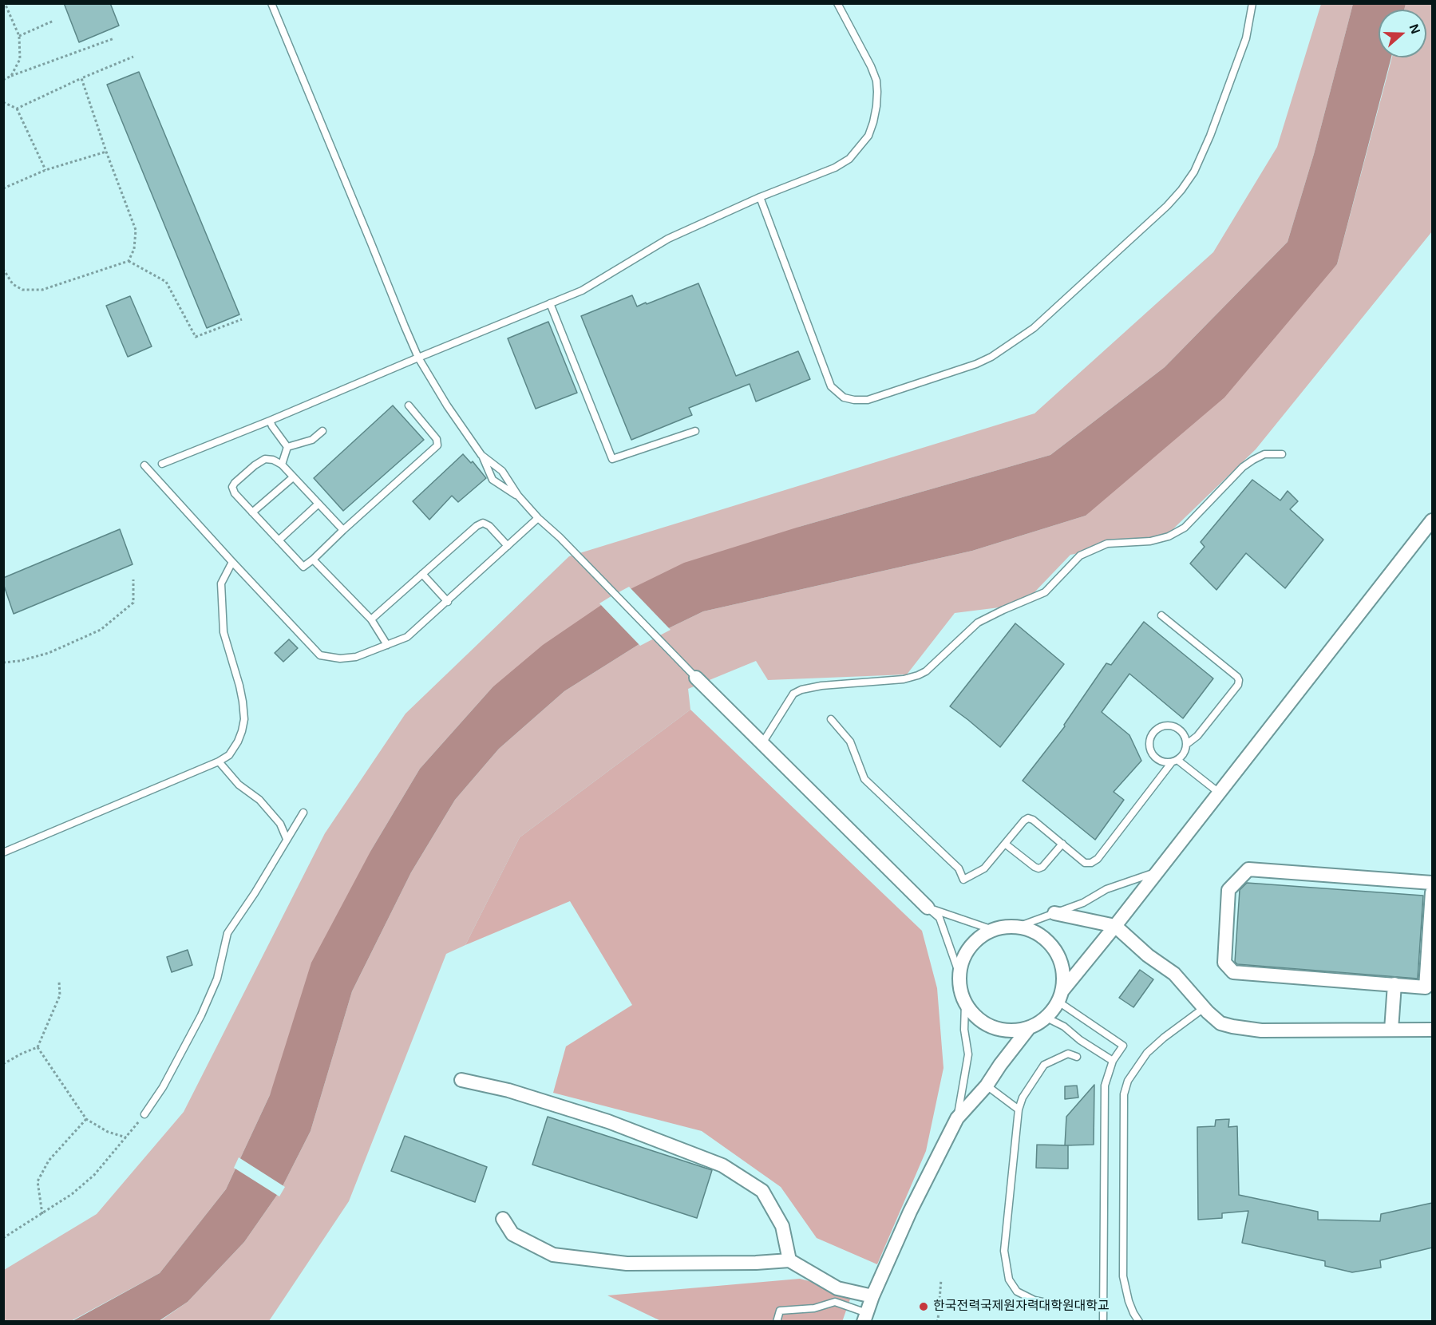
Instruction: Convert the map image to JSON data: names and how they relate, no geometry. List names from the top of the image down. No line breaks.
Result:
{"places":["한국전력국제원자력대학원대학교"],"north":"right"}
